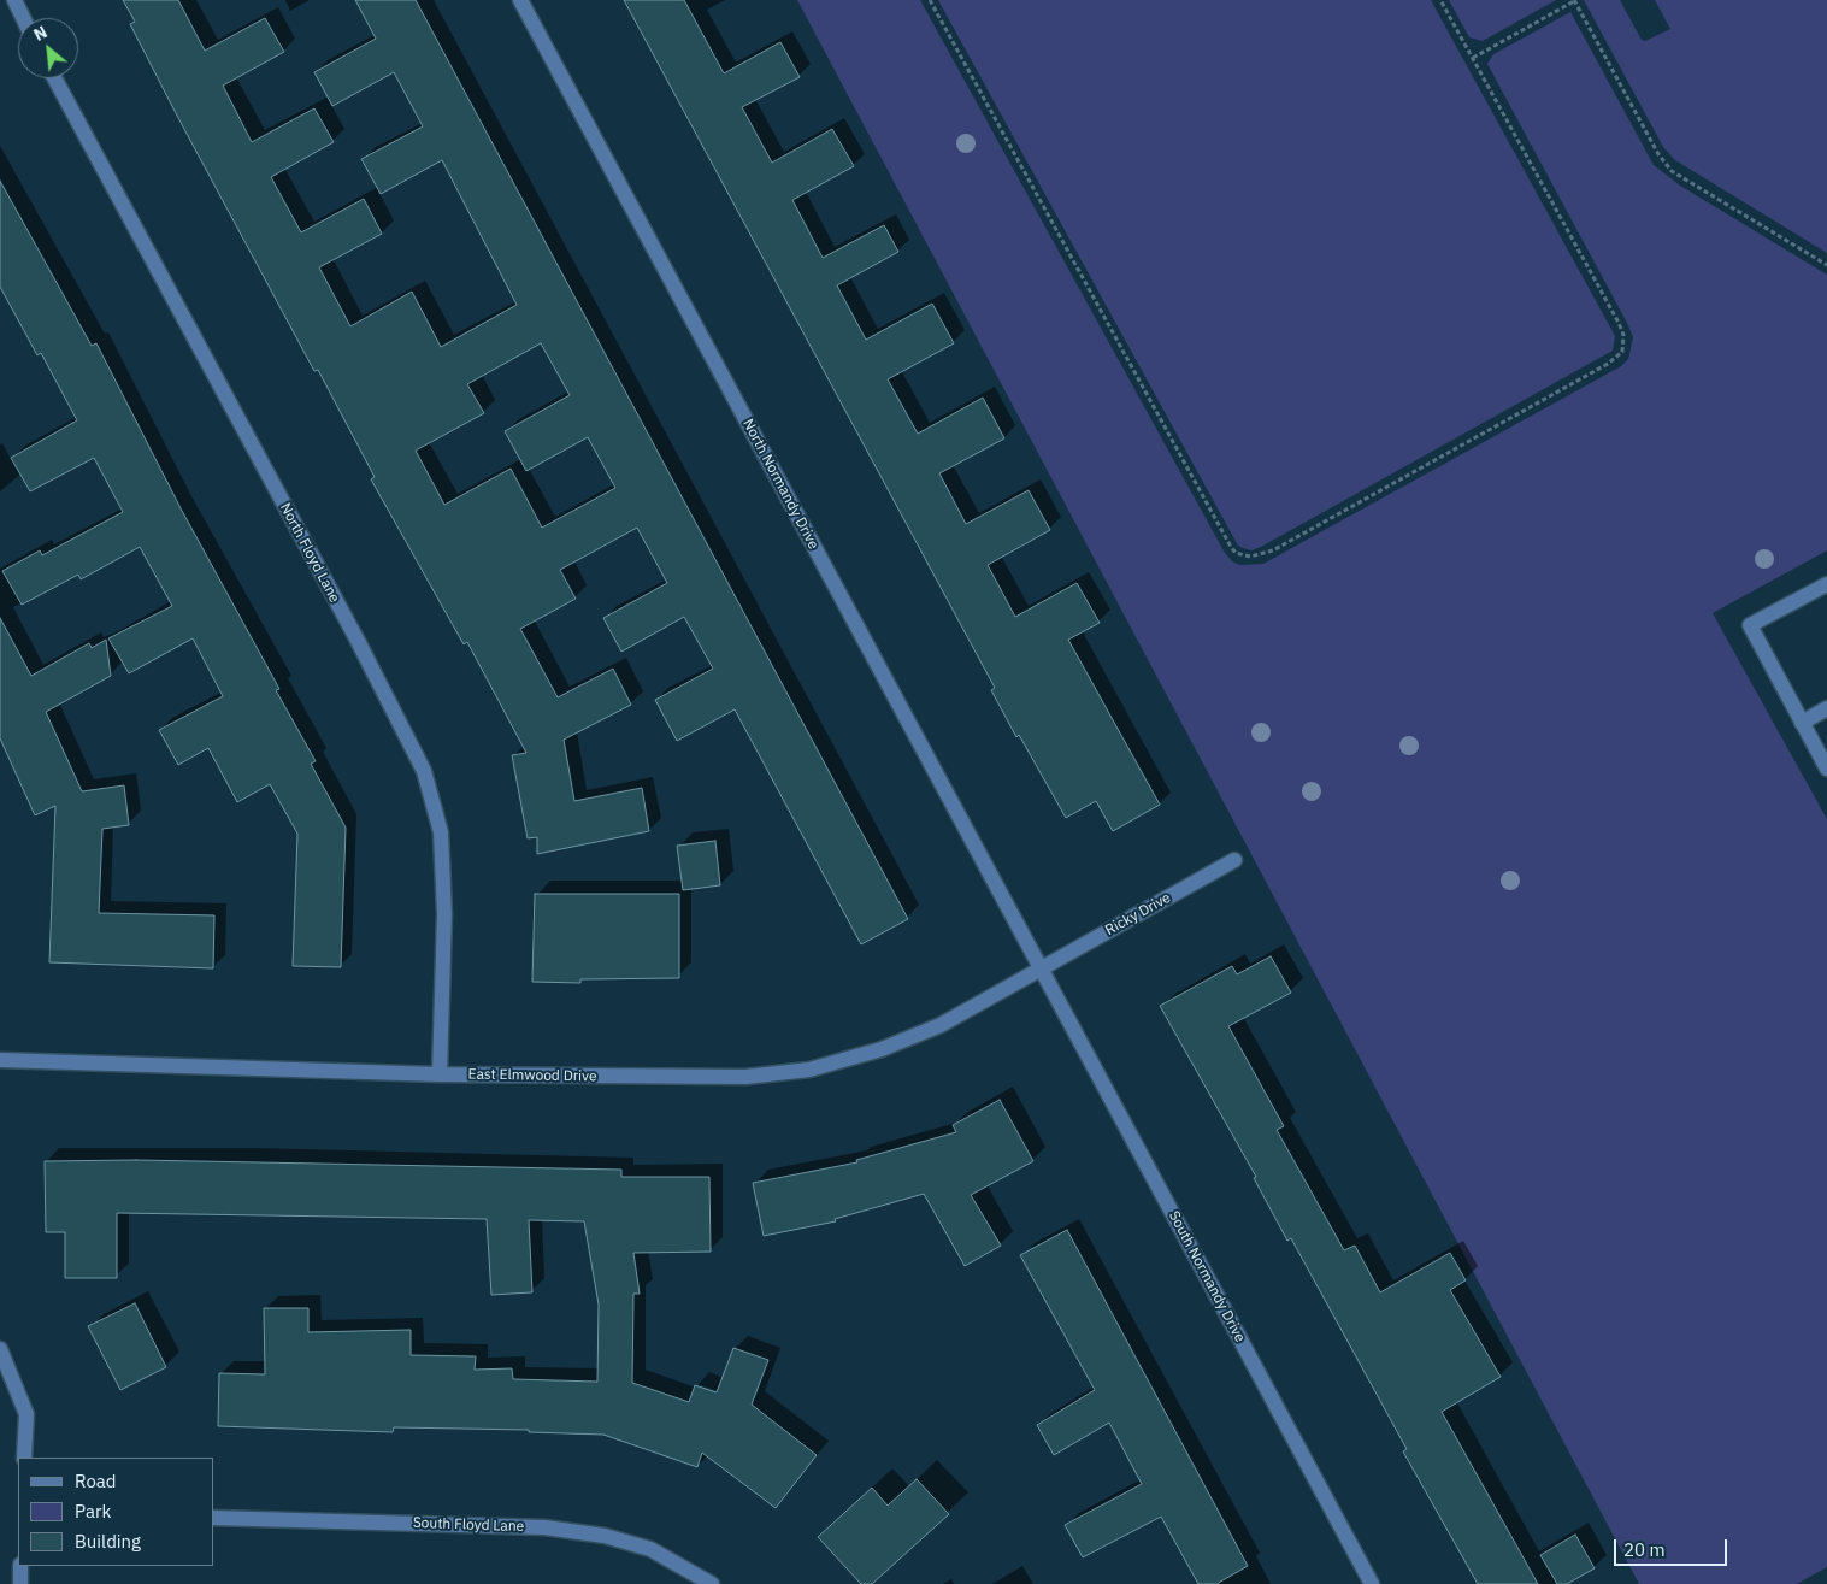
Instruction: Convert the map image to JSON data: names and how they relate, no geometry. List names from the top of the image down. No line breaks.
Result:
{"streets":{"street":["North Normandy Drive","North Floyd Lane","Ricky Drive","East Elmwood Drive","South Normandy Drive","South Floyd Lane"]},"crossings":[["North Normandy Drive","Ricky Drive"],["North Normandy Drive","East Elmwood Drive"],["North Normandy Drive","South Normandy Drive"],["North Floyd Lane","East Elmwood Drive"],["Ricky Drive","East Elmwood Drive"],["Ricky Drive","South Normandy Drive"],["East Elmwood Drive","South Normandy Drive"]],"legend":["Road","Park","Building"],"scale_bar":"20 m","north":"top left"}
